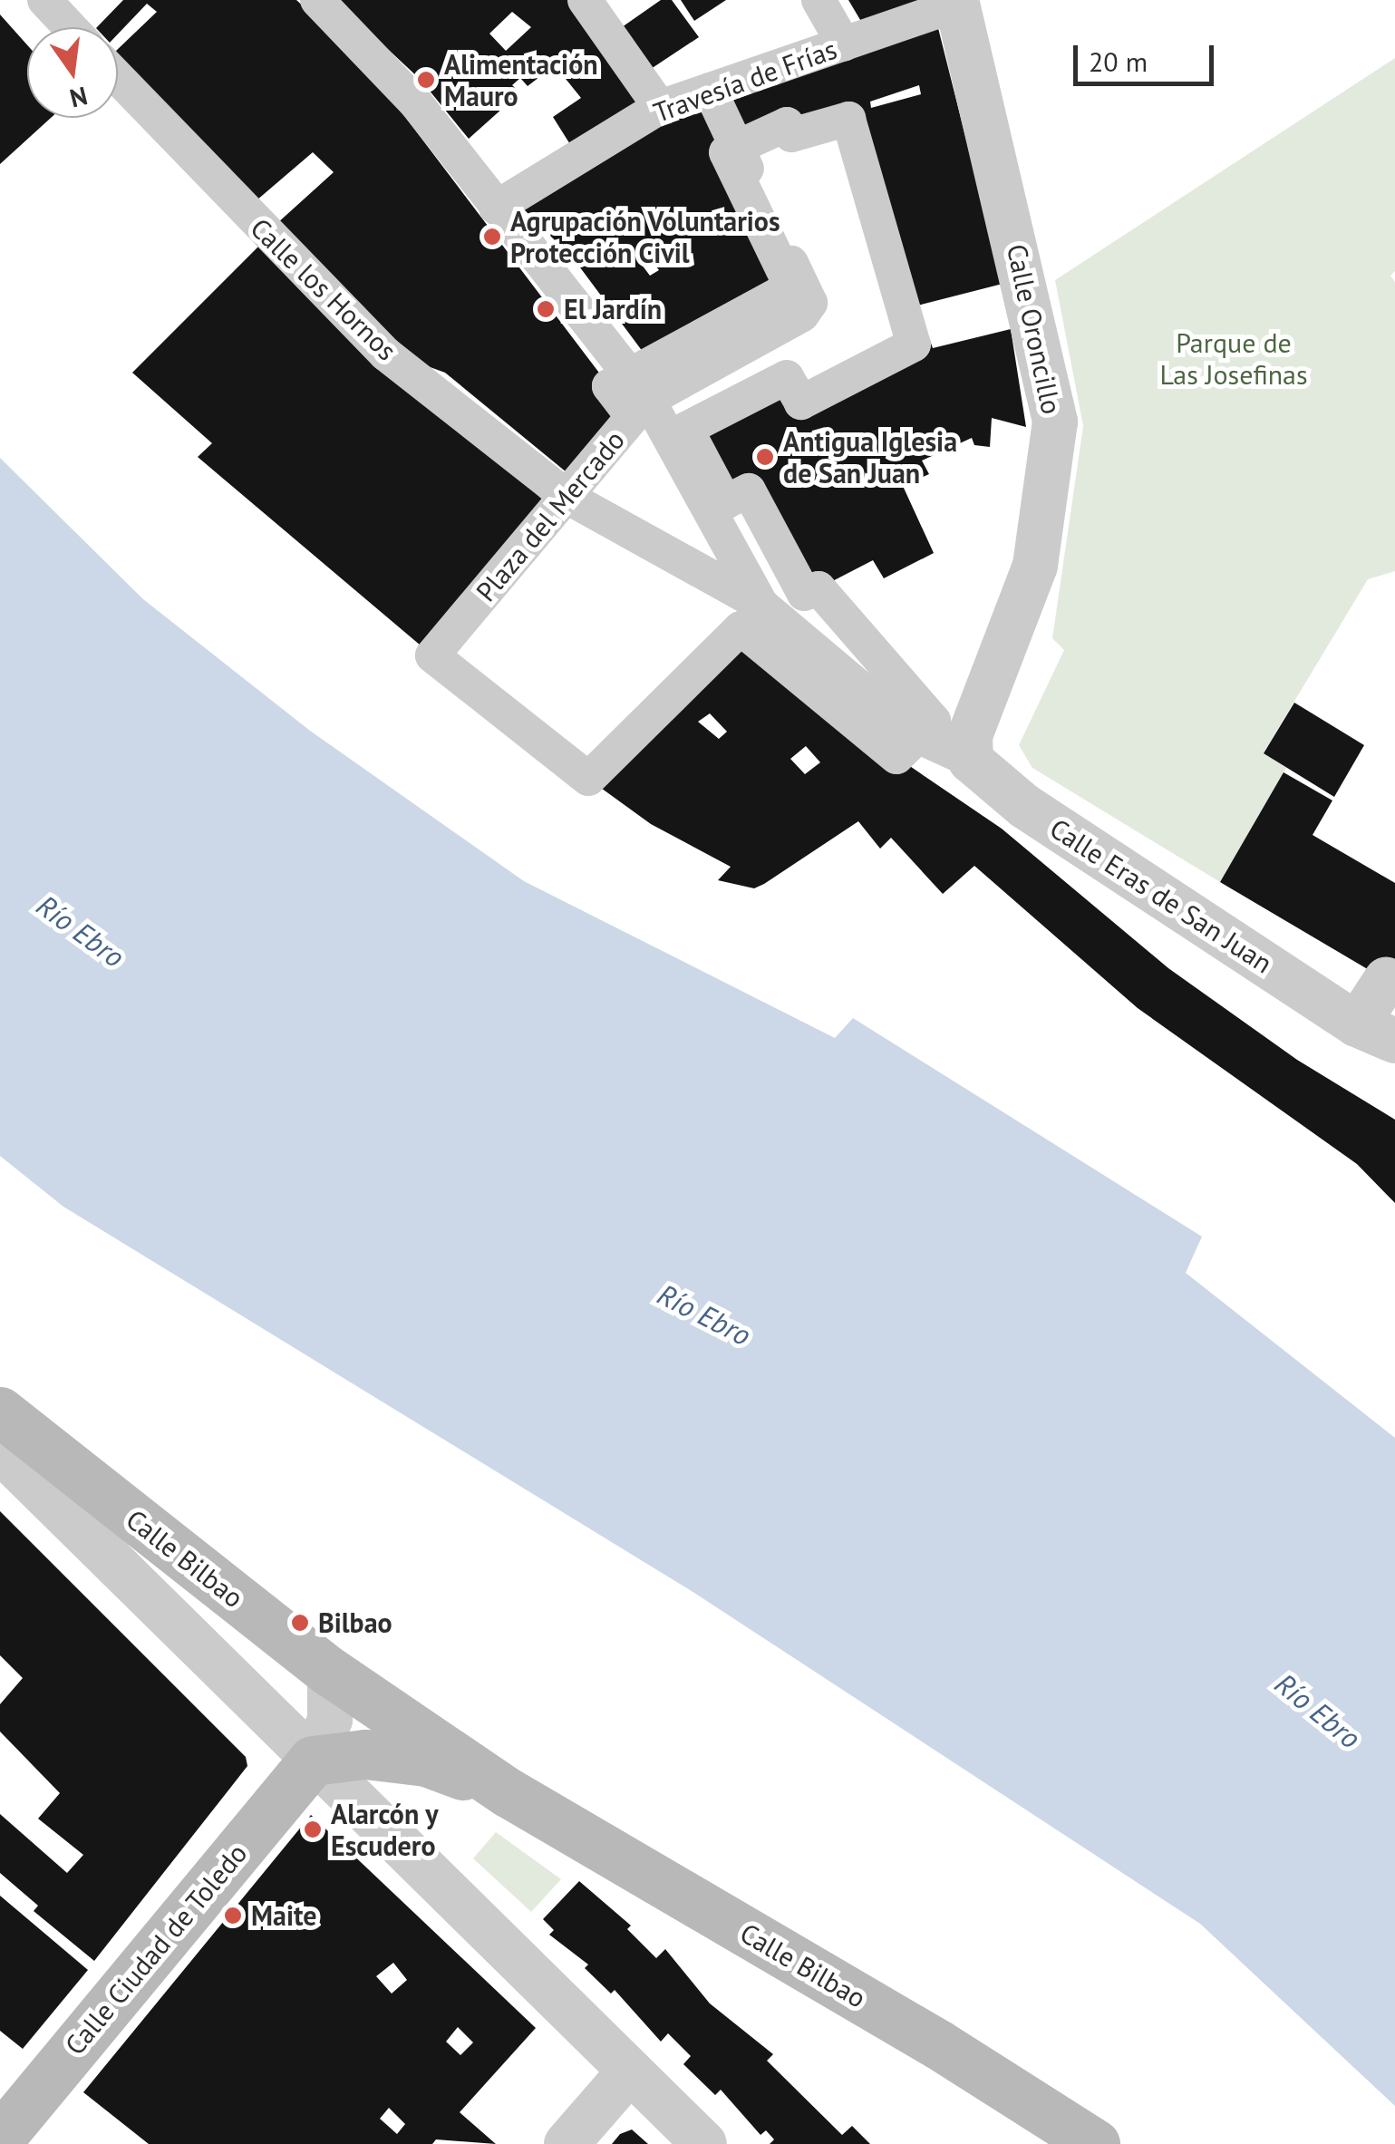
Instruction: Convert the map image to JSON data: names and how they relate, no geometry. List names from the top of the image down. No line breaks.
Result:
{"streets":{"main road":["Calle Bilbao","Calle Ciudad de Toledo"],"street":["Travesía de Frías","Calle los Hornos","Calle Oroncillo","Plaza del Mercado","Calle Eras de San Juan"]},"crossings":[["Travesía de Frías","Calle Oroncillo"],["Calle los Hornos","Plaza del Mercado"],["Calle Oroncillo","Calle Eras de San Juan"],["Calle Bilbao","Calle Ciudad de Toledo"]],"water":["Río Ebro"],"parks":["Parque de Las Josefinas"],"places":["Alimentación Mauro","Agrupación Voluntarios Protección Civil","El Jardín","Antigua Iglesia de San Juan","Bilbao","Alarcón y Escudero","Maite"],"scale_bar":"20 m","north":"bottom"}
